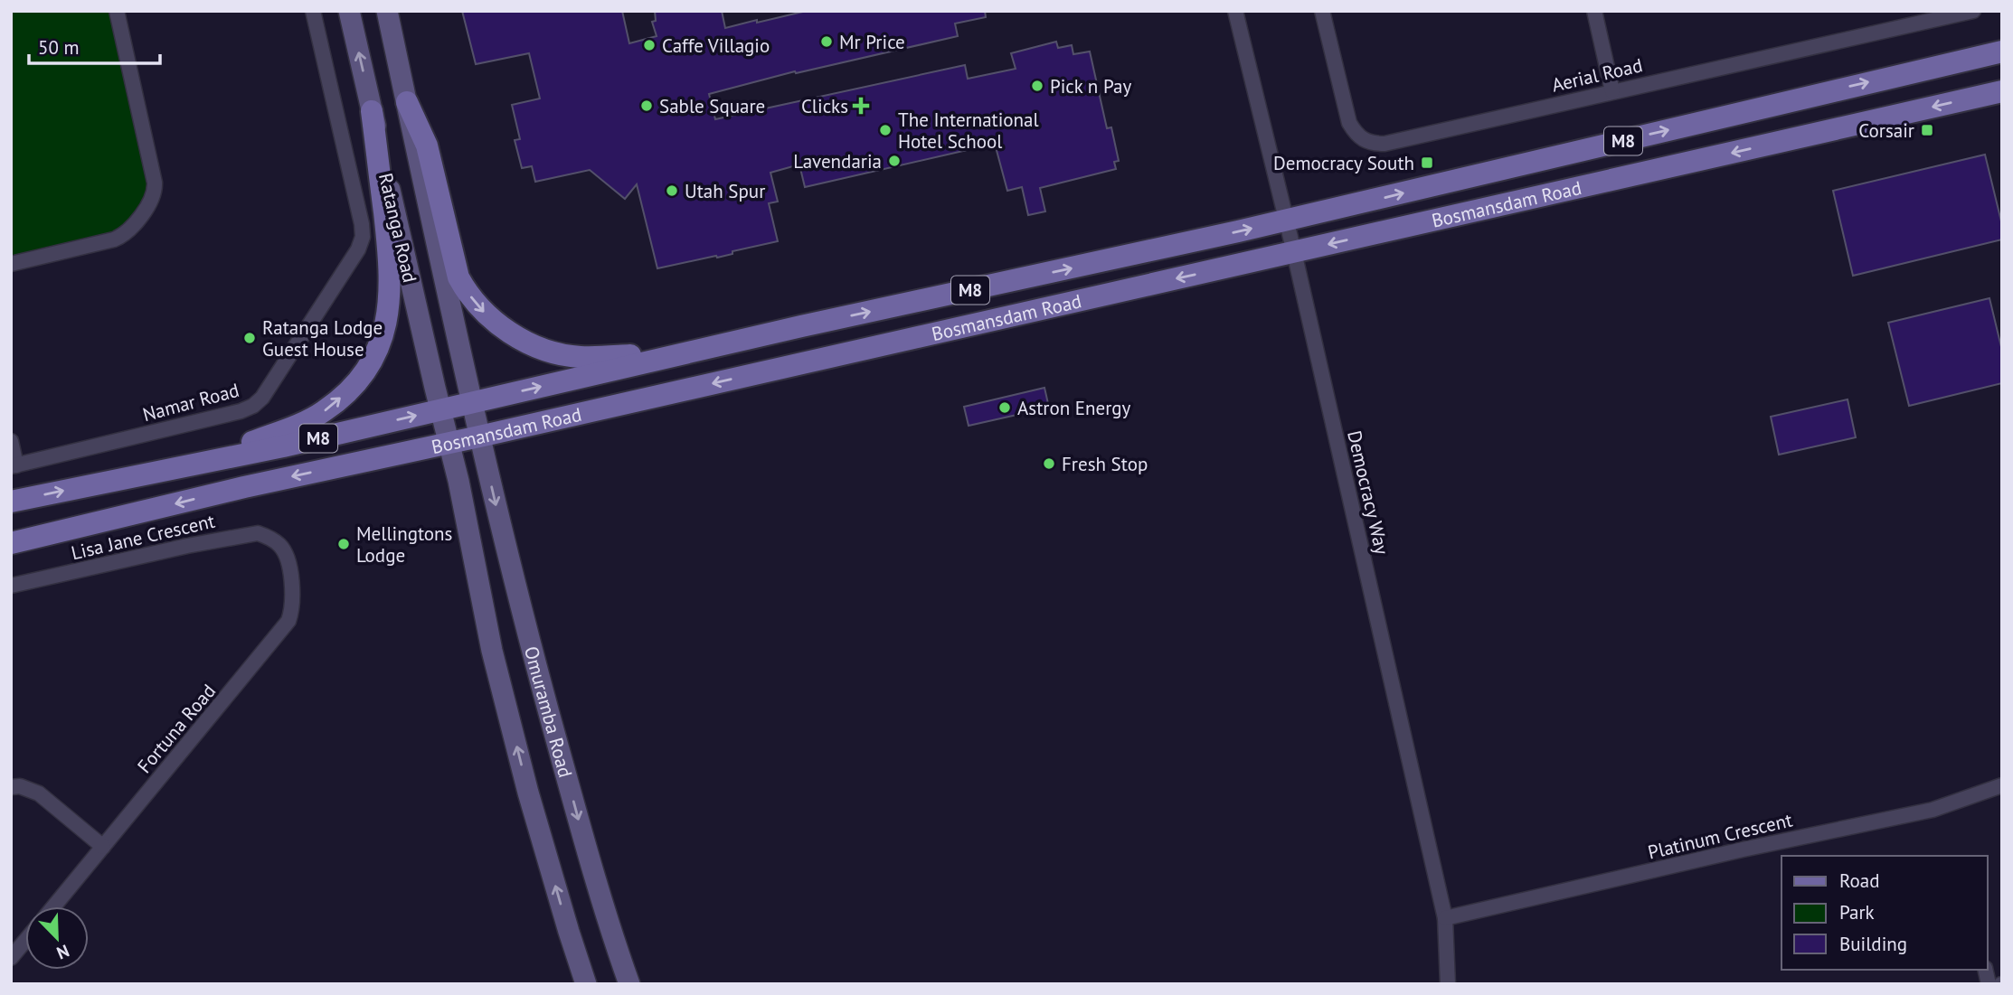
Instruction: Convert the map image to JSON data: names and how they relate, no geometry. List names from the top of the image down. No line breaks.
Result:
{"streets":{"main road":["M8","Bosmansdam Road","Ratanga Road","Omuramba Road"],"street":["Aerial Road","Namar Road","Democracy Way","Lisa Jane Crescent","Fortuna Road","Platinum Crescent"]},"crossings":[["Bosmansdam Road","Ratanga Road"],["Bosmansdam Road","Democracy Way"],["Bosmansdam Road","Omuramba Road"],["Ratanga Road","Omuramba Road"],["Democracy Way","Platinum Crescent"],["Lisa Jane Crescent","Fortuna Road"]],"places":{"other":["Mr Price","Caffe Villagio","Pick n Pay","Sable Square","The International Hotel School","Lavendaria","Utah Spur","Ratanga Lodge Guest House","Astron Energy","Fresh Stop","Mellingtons Lodge"],"health":["Clicks"],"transit":["Corsair","Democracy South"]},"legend":["Road","Park","Building"],"scale_bar":"50 m","north":"bottom right"}
